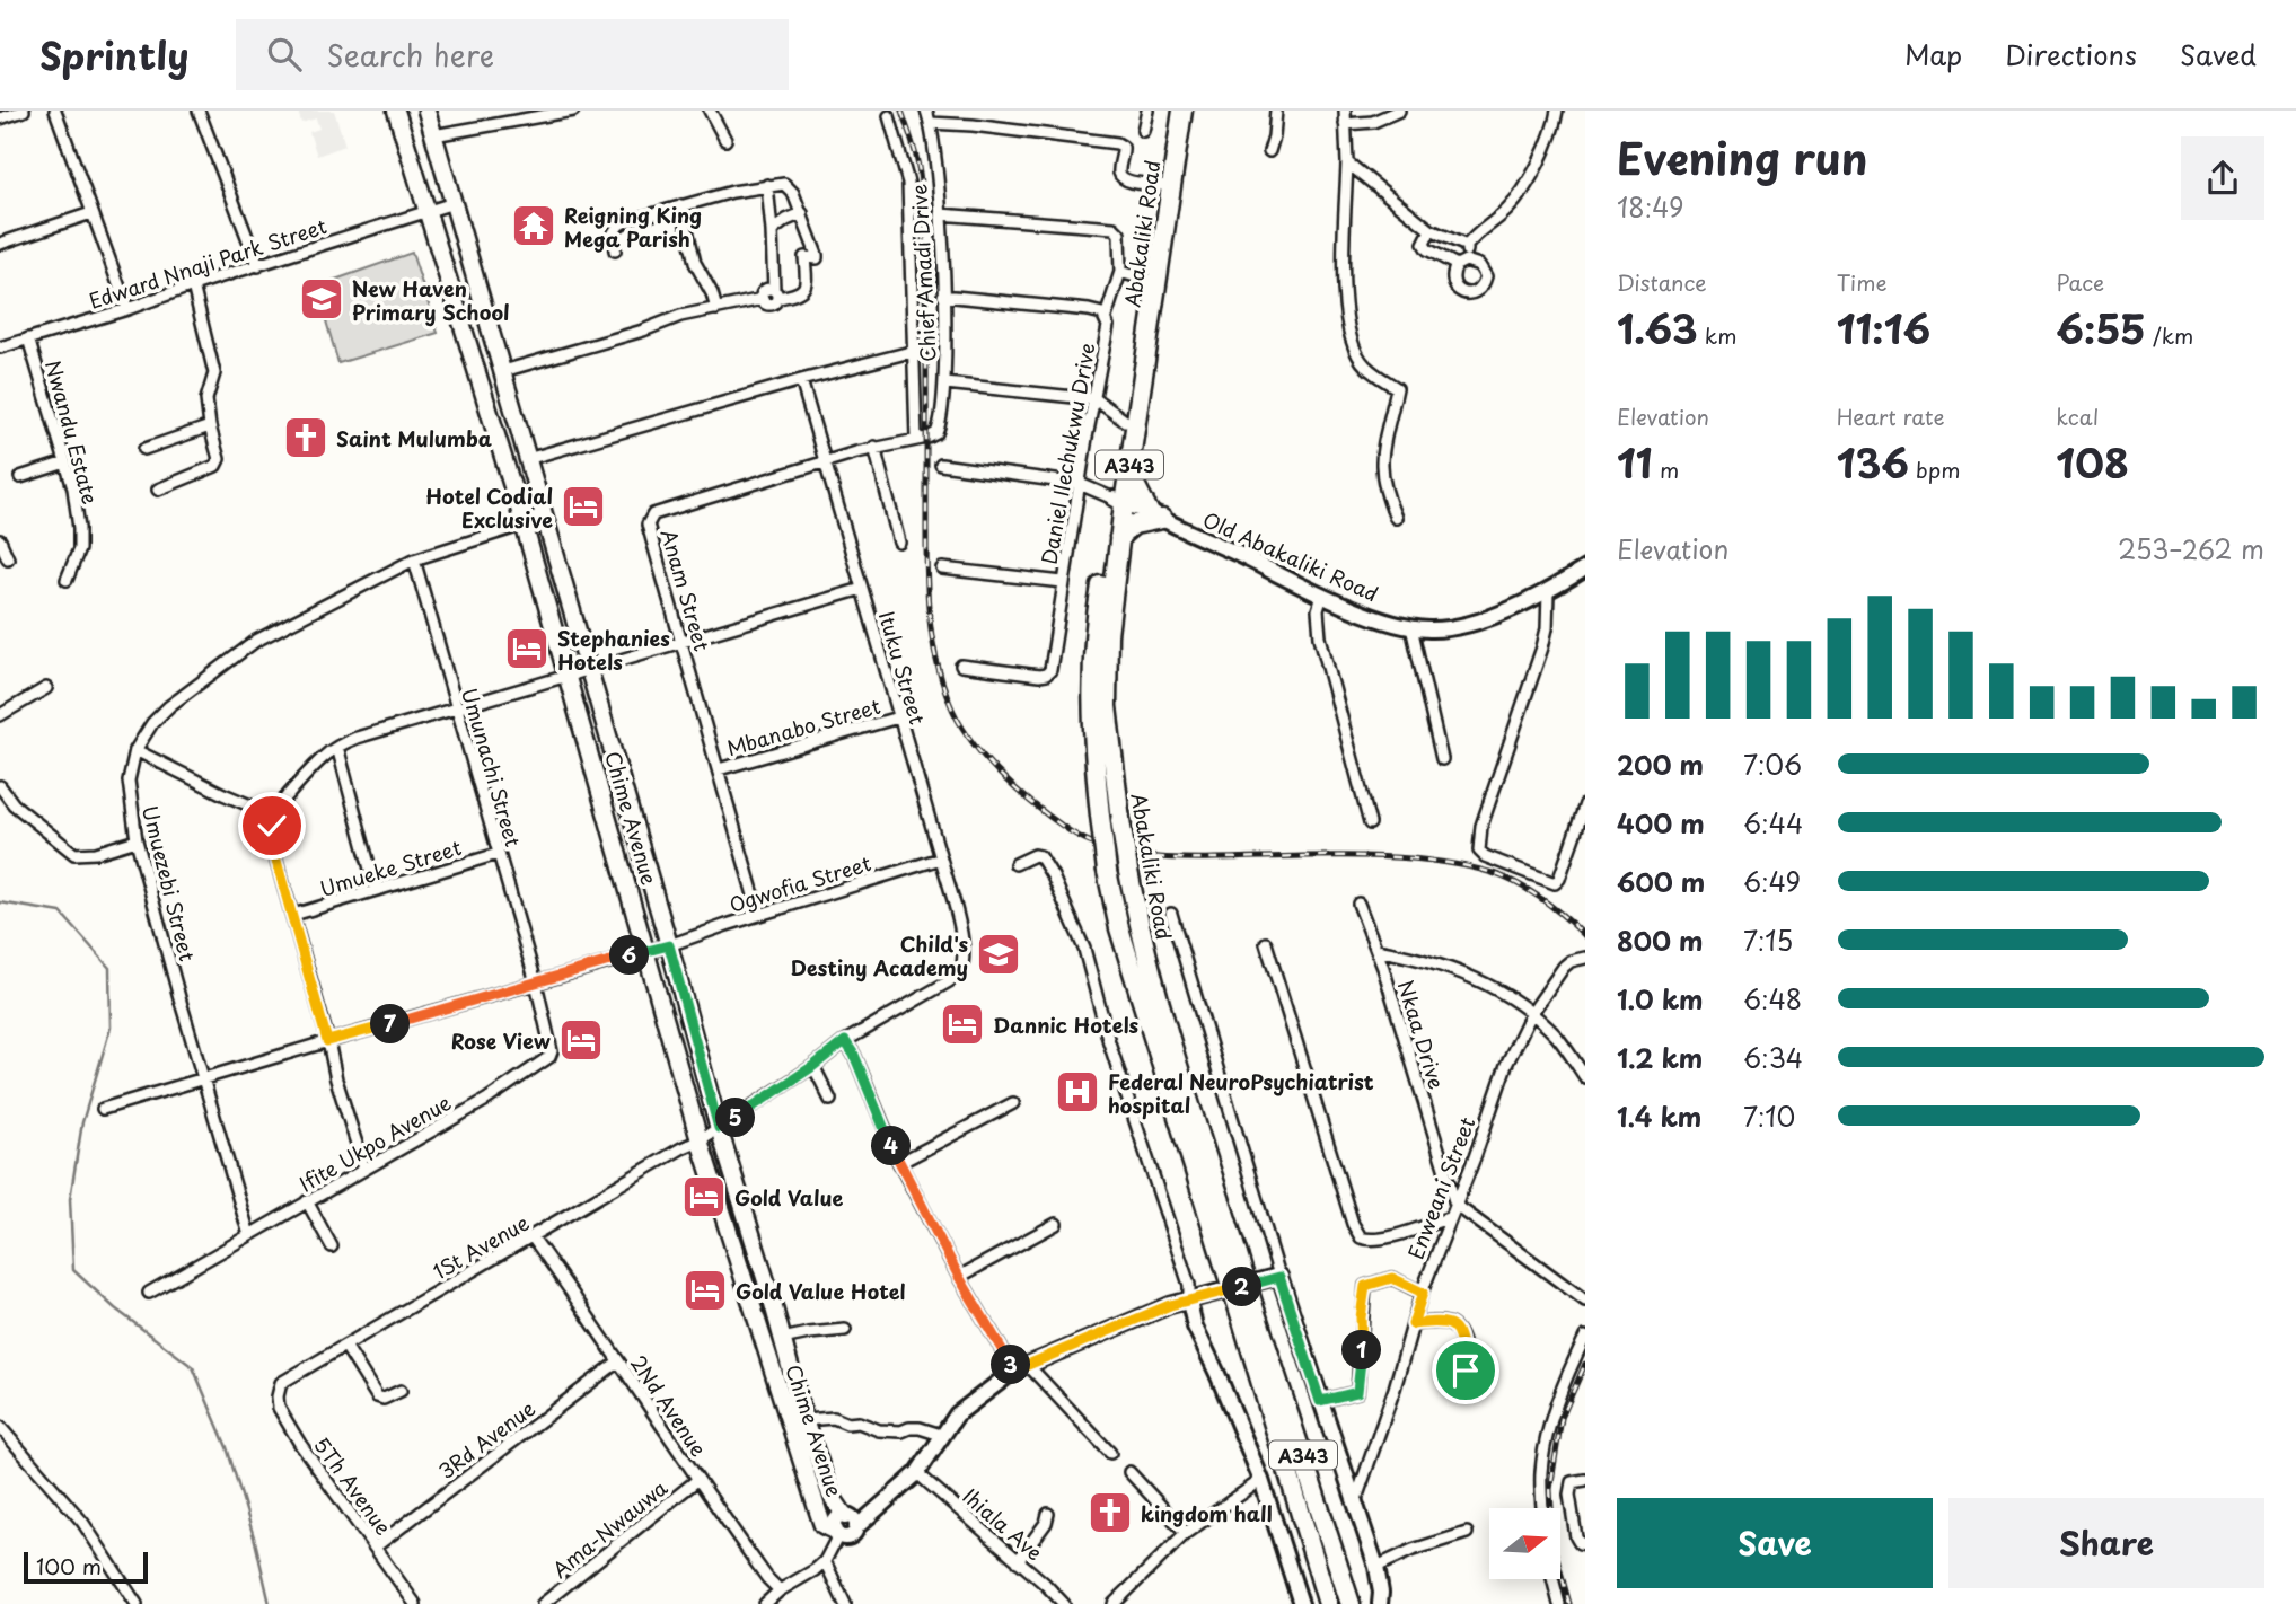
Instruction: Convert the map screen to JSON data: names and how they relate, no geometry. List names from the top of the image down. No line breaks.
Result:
{"streets":{"highway":["Abakaliki Road","A343"],"main road":["Old Abakaliki Road","Chime Avenue"],"street":["Edward Nnaji Park Street","Chief Amadi Drive","Nwandu Estate","Daniel Ilechukwu Drive","Anam Street","Ituku Street","Mbanabo Street","Umunachi Street","Umueke Street","Umuezebi Street","Ogwofia Street","Nkaa Drive","Ifite Ukpo Avenue","Enweani Street","1St Avenue","2Nd Avenue","3Rd Avenue","5Th Avenue","Ihiala Ave","Ama-Nwauwa"]},"crossings":[["Abakaliki Road","Old Abakaliki Road"],["Edward Nnaji Park Street","Nwandu Estate"],["Edward Nnaji Park Street","Chime Avenue"],["Chief Amadi Drive","Daniel Ilechukwu Drive"],["Chief Amadi Drive","Anam Street"],["Anam Street","Ituku Street"],["Anam Street","Mbanabo Street"],["Anam Street","Ogwofia Street"],["Ituku Street","Mbanabo Street"],["Ituku Street","Ogwofia Street"],["Ituku Street","1St Avenue"],["Umunachi Street","Umueke Street"],["Umunachi Street","Umuezebi Street"],["Umunachi Street","Ogwofia Street"],["Umunachi Street","Ifite Ukpo Avenue"],["Chime Avenue","Umuezebi Street"],["Chime Avenue","Ogwofia Street"],["Chime Avenue","1St Avenue"],["Umuezebi Street","Ogwofia Street"],["Umuezebi Street","Ifite Ukpo Avenue"],["Ogwofia Street","Ifite Ukpo Avenue"],["Nkaa Drive","Enweani Street"],["1St Avenue","2Nd Avenue"],["1St Avenue","5Th Avenue"],["2Nd Avenue","3Rd Avenue"],["2Nd Avenue","Ama-Nwauwa"],["3Rd Avenue","5Th Avenue"]],"places":{"temple":["Reigning King Mega Parish"],"school or university":["New Haven Primary School","Child's Destiny Academy"],"church":["Saint Mulumba","kingdom hall"],"hotel":["Hotel Codial Exclusive","Stephanies Hotels","Dannic Hotels","Rose View","Gold Value","Gold Value Hotel"],"hospital":["Federal NeuroPsychiatrist hospital"]},"scale_bar":"100 m","north":"right","page":{"header":"Sprintly","search":"Search here","nav":["Map","Directions","Saved"],"heading":["Evening run","18:49"],"stats":[["Distance","1.63 km"],["Time","11:16"],["Pace","6:55 /km"],["Elevation","11 m"],["Heart rate","136 bpm"],["kcal","108"]],"chart":["Elevation","253–262 m"],"list":[{"name":"200 m","note":"7:06"},{"name":"400 m","note":"6:44"},{"name":"600 m","note":"6:49"},{"name":"800 m","note":"7:15"},{"name":"1.0 km","note":"6:48"},{"name":"1.2 km","note":"6:34"},{"name":"1.4 km","note":"7:10"}],"pins":["6","7","5","4","2","1","3"],"buttons":["Save","Share"],"scale":"100 m"}}
